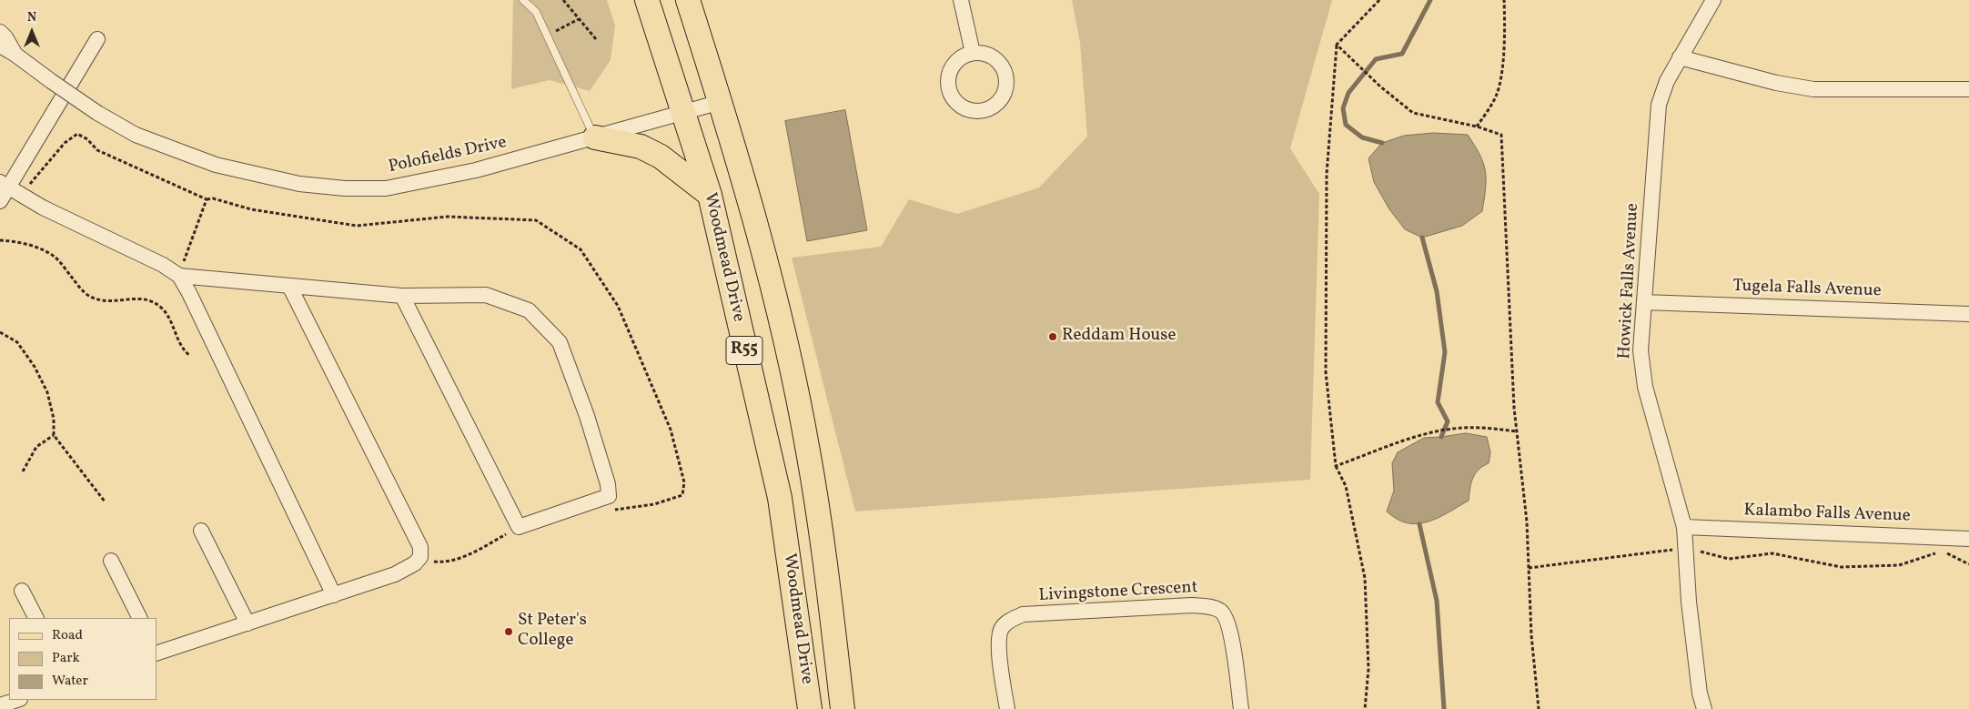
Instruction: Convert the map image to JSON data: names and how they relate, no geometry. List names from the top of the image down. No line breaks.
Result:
{"streets":{"main road":["Woodmead Drive","R55"],"street":["Polofields Drive","Howick Falls Avenue","Tugela Falls Avenue","Kalambo Falls Avenue","Livingstone Crescent"]},"crossings":[["Polofields Drive","Woodmead Drive"],["Howick Falls Avenue","Tugela Falls Avenue"],["Howick Falls Avenue","Kalambo Falls Avenue"]],"places":["Reddam House","St Peter's College"],"legend":["Road","Park","Water"],"north":"top"}
